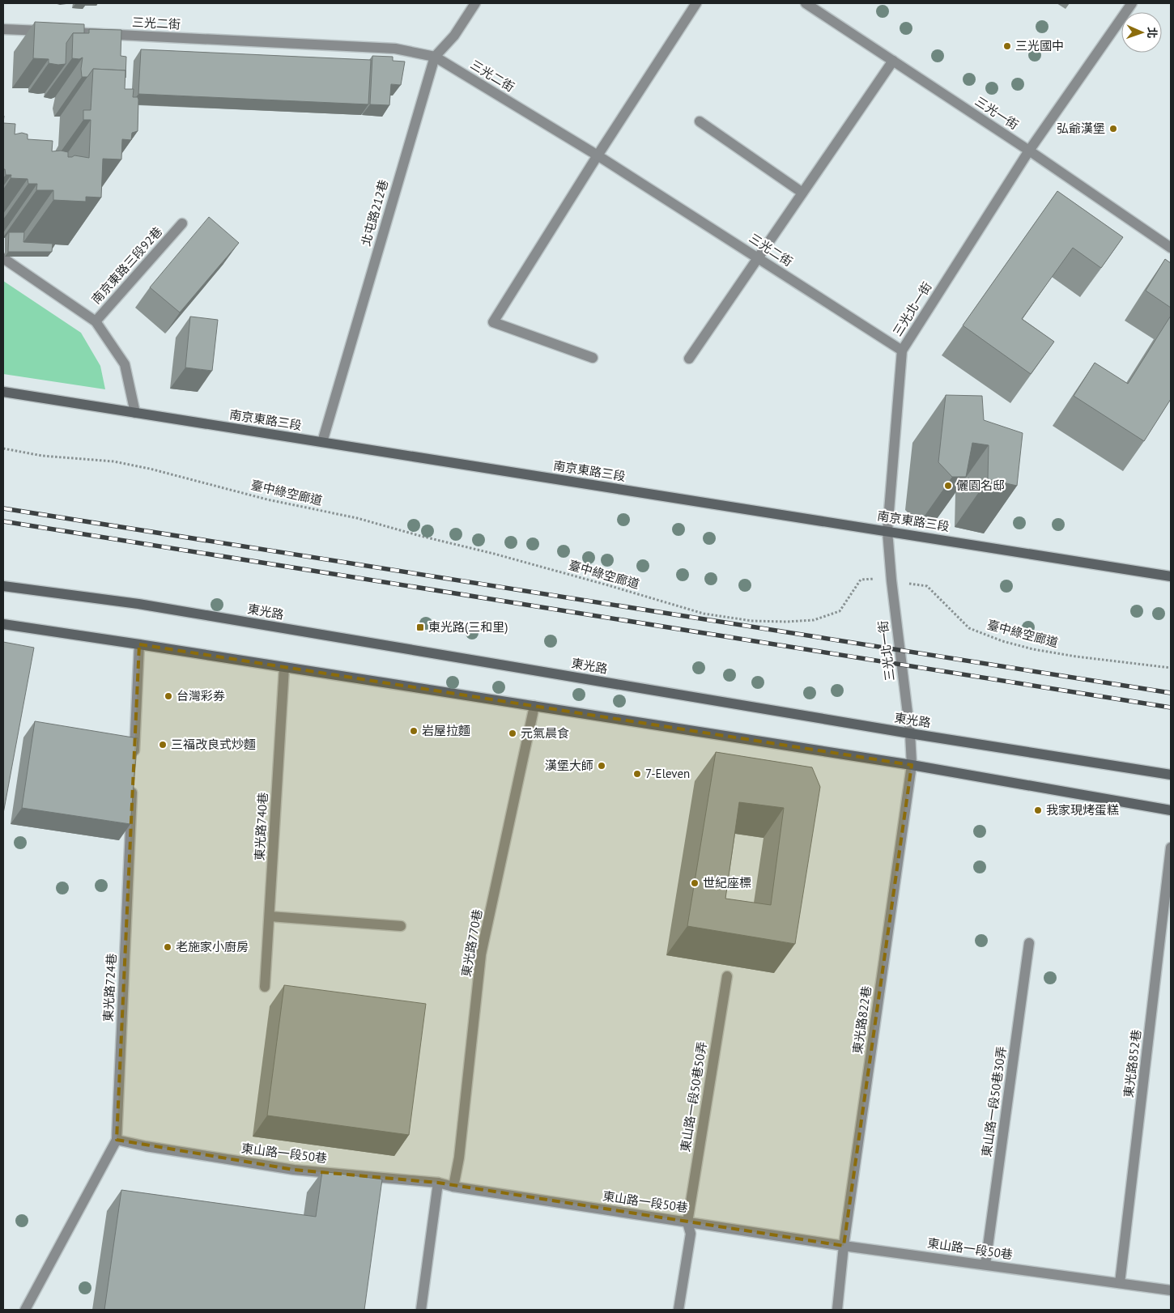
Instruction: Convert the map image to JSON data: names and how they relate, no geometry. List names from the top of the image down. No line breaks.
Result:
{"streets":{"street":["三光二街","三光一街","北屯路212巷","南京東路三段92巷","三光北一街","南京東路三段","東光路","東光路740巷","東光路770巷","東光路724巷","東光路822巷","東光路852巷","東山路一段50巷50弄","東山路一段50巷30弄","東山路一段50巷"],"path":["臺中綠空廊道"]},"crossings":[["三光二街","北屯路212巷"],["三光二街","三光北一街"],["三光一街","三光北一街"],["北屯路212巷","南京東路三段"],["南京東路三段92巷","南京東路三段"],["三光北一街","南京東路三段"],["三光北一街","臺中綠空廊道"],["三光北一街","東光路"],["三光北一街","東光路822巷"],["東光路","東光路822巷"],["東光路770巷","東山路一段50巷"],["東光路724巷","東山路一段50巷"],["東光路822巷","東山路一段50巷"],["東光路852巷","東山路一段50巷"],["東山路一段50巷50弄","東山路一段50巷"],["東山路一段50巷30弄","東山路一段50巷"]],"places":{"other":["三光國中","弘爺漢堡","儷園名邸","台灣彩券","岩屋拉麵","元氣晨食","三福改良式炒麵","漢堡大師","7-Eleven","我家現烤蛋糕","世紀座標","老施家小廚房"],"transit":["東光路(三和里)"]},"north":"right"}
